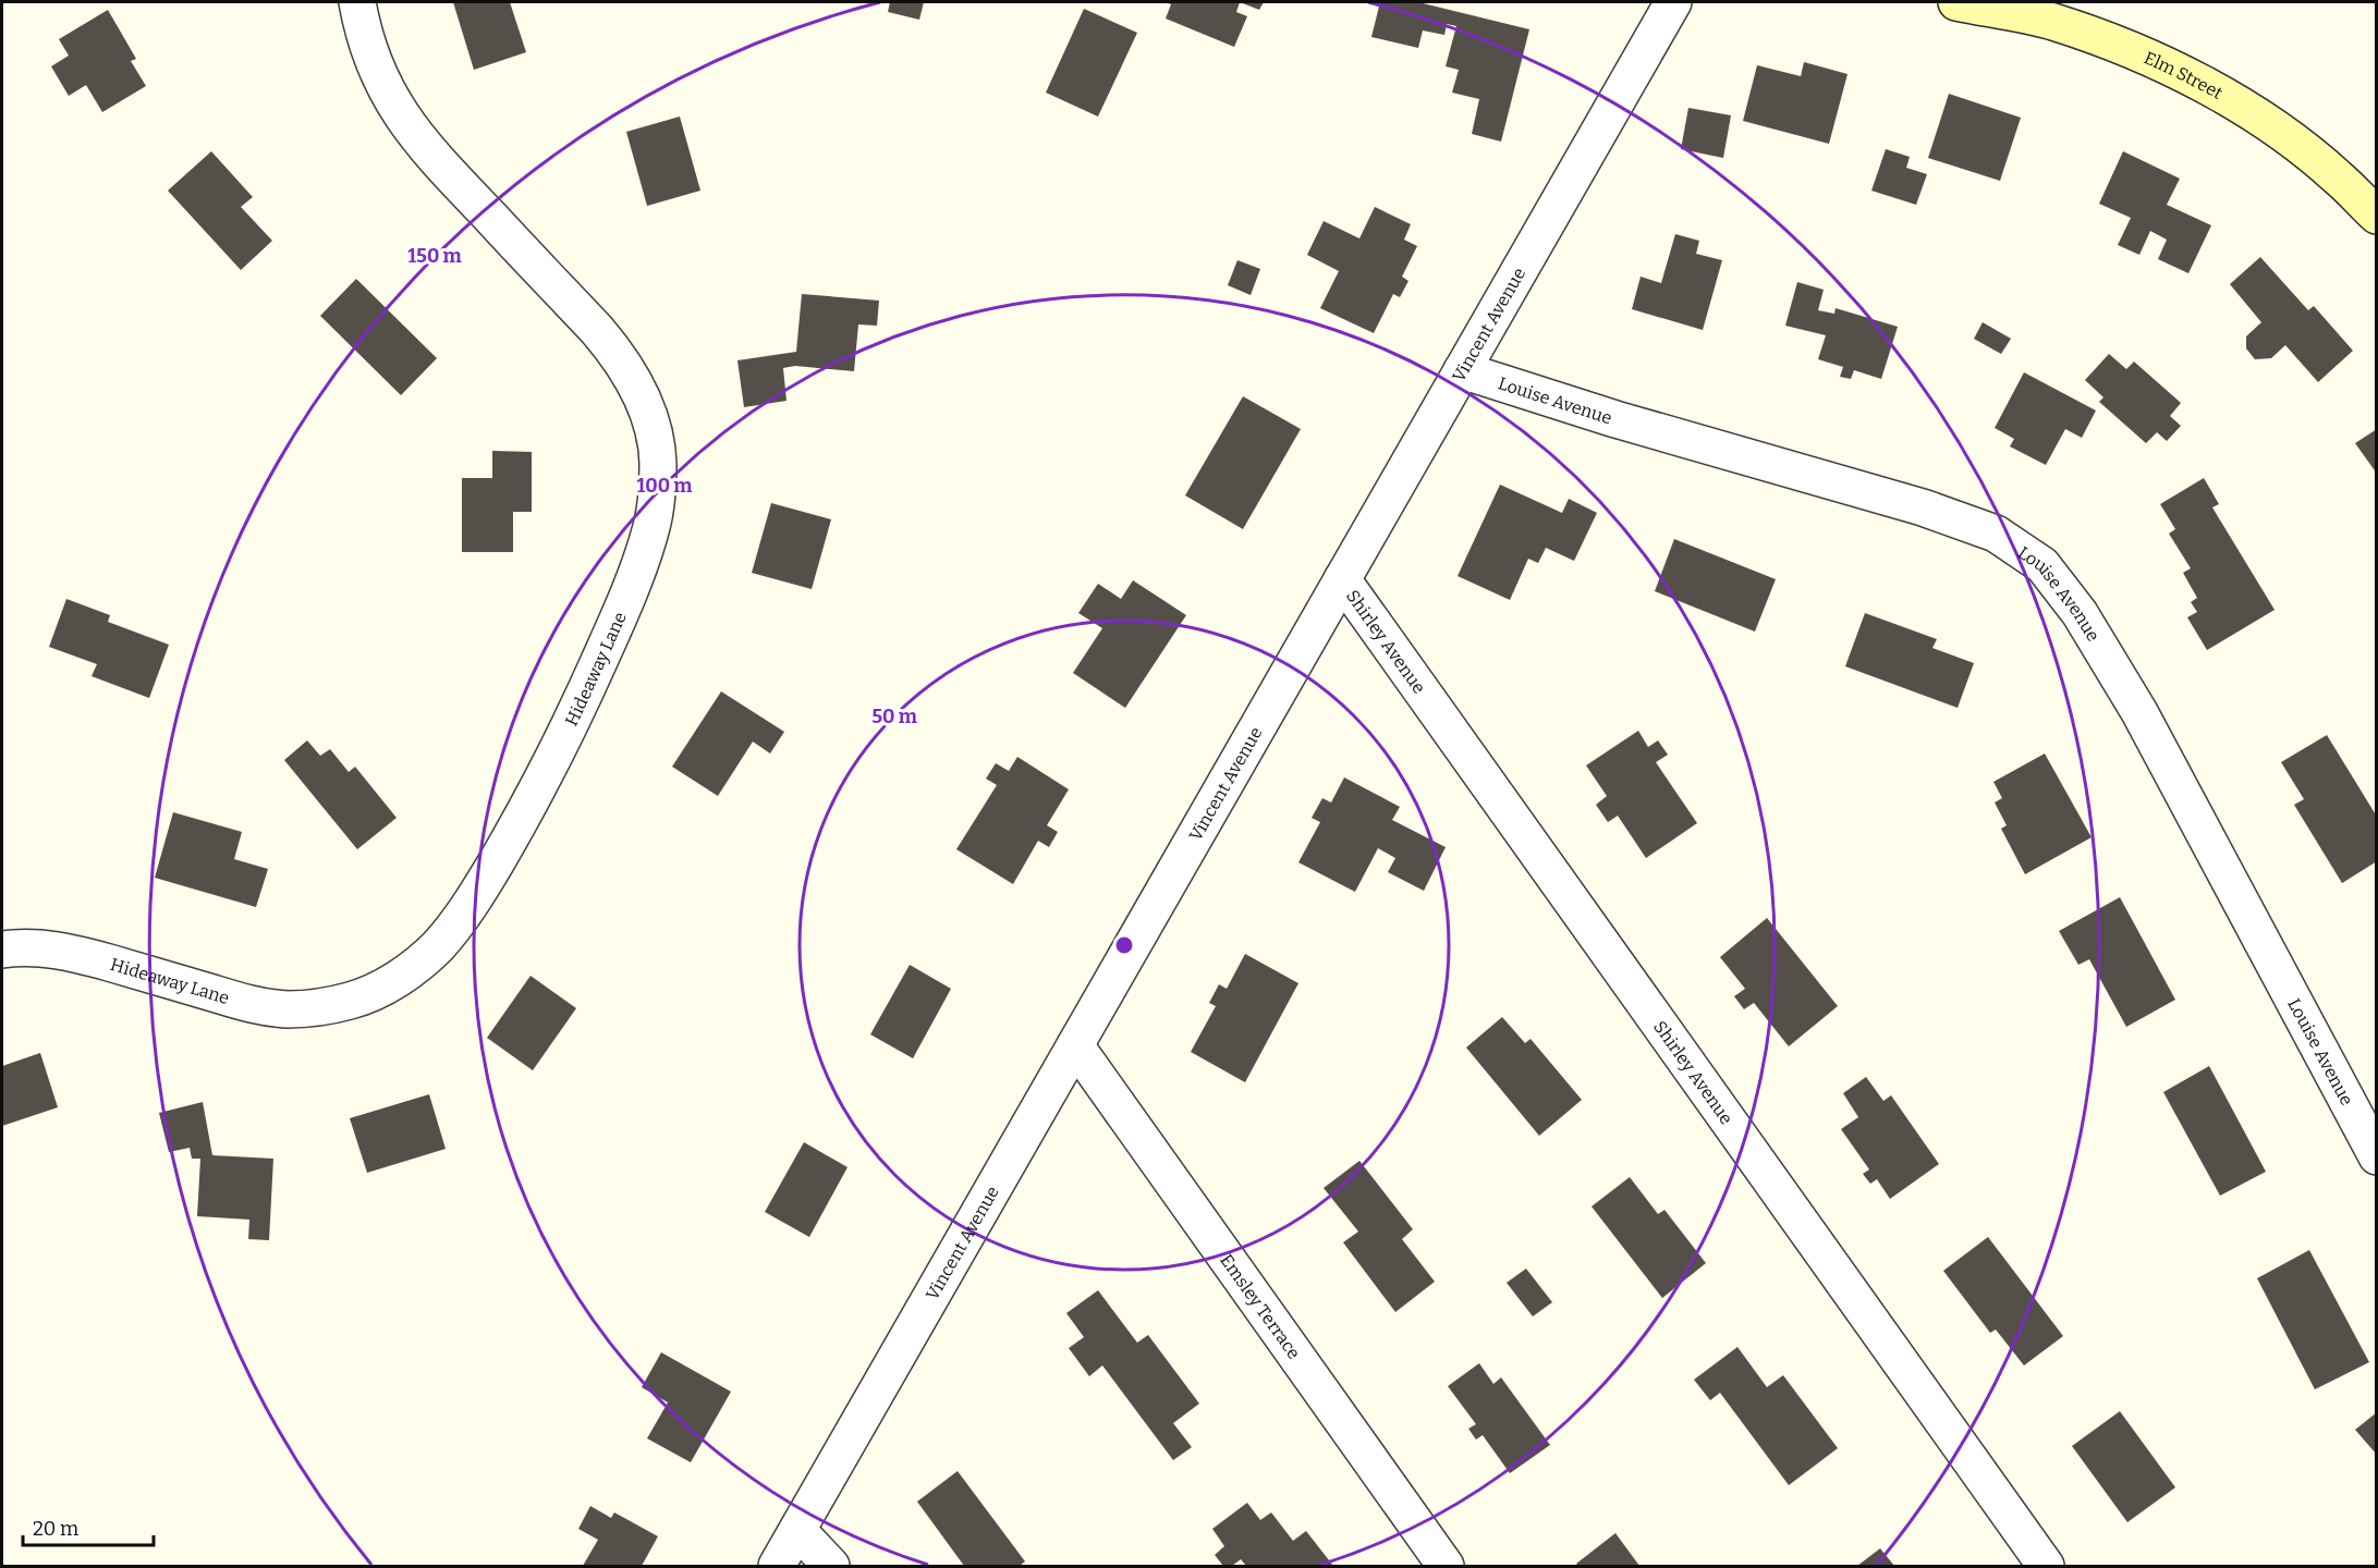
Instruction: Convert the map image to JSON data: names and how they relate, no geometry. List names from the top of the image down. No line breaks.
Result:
{"streets":{"street":["Elm Street","Vincent Avenue","Louise Avenue","Shirley Avenue","Hideaway Lane","Emsley Terrace"]},"crossings":[["Vincent Avenue","Louise Avenue"],["Vincent Avenue","Shirley Avenue"],["Vincent Avenue","Emsley Terrace"]],"scale_bar":"20 m","rings":["150 m","100 m","50 m"]}
